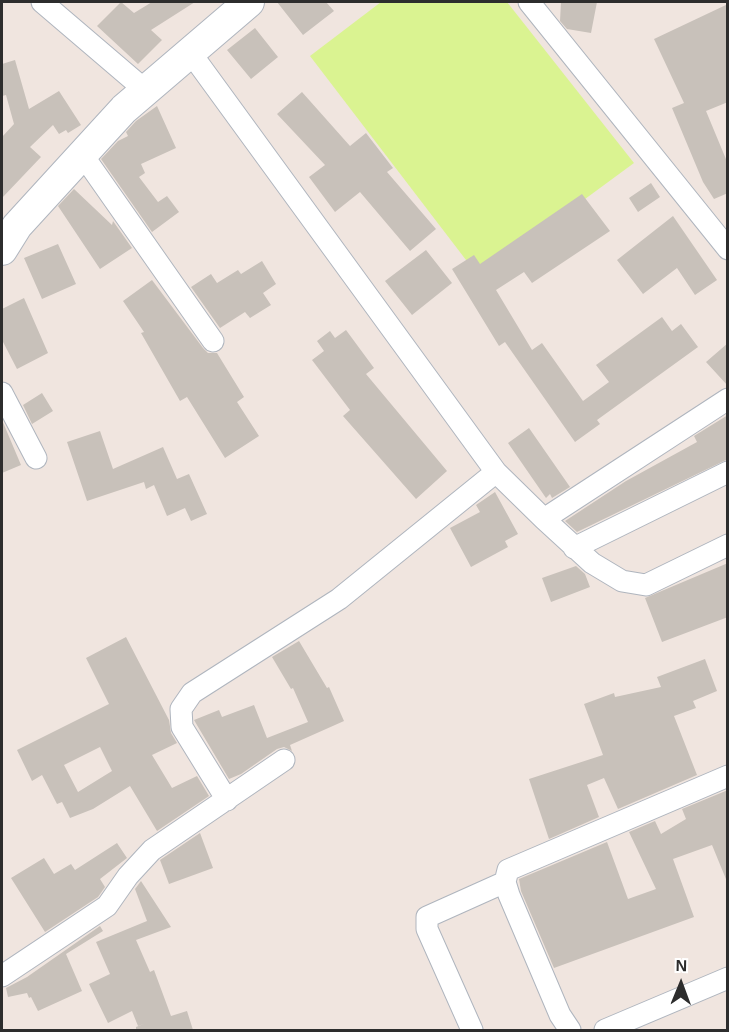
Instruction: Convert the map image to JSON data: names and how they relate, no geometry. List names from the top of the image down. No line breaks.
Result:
{"north":"top"}
